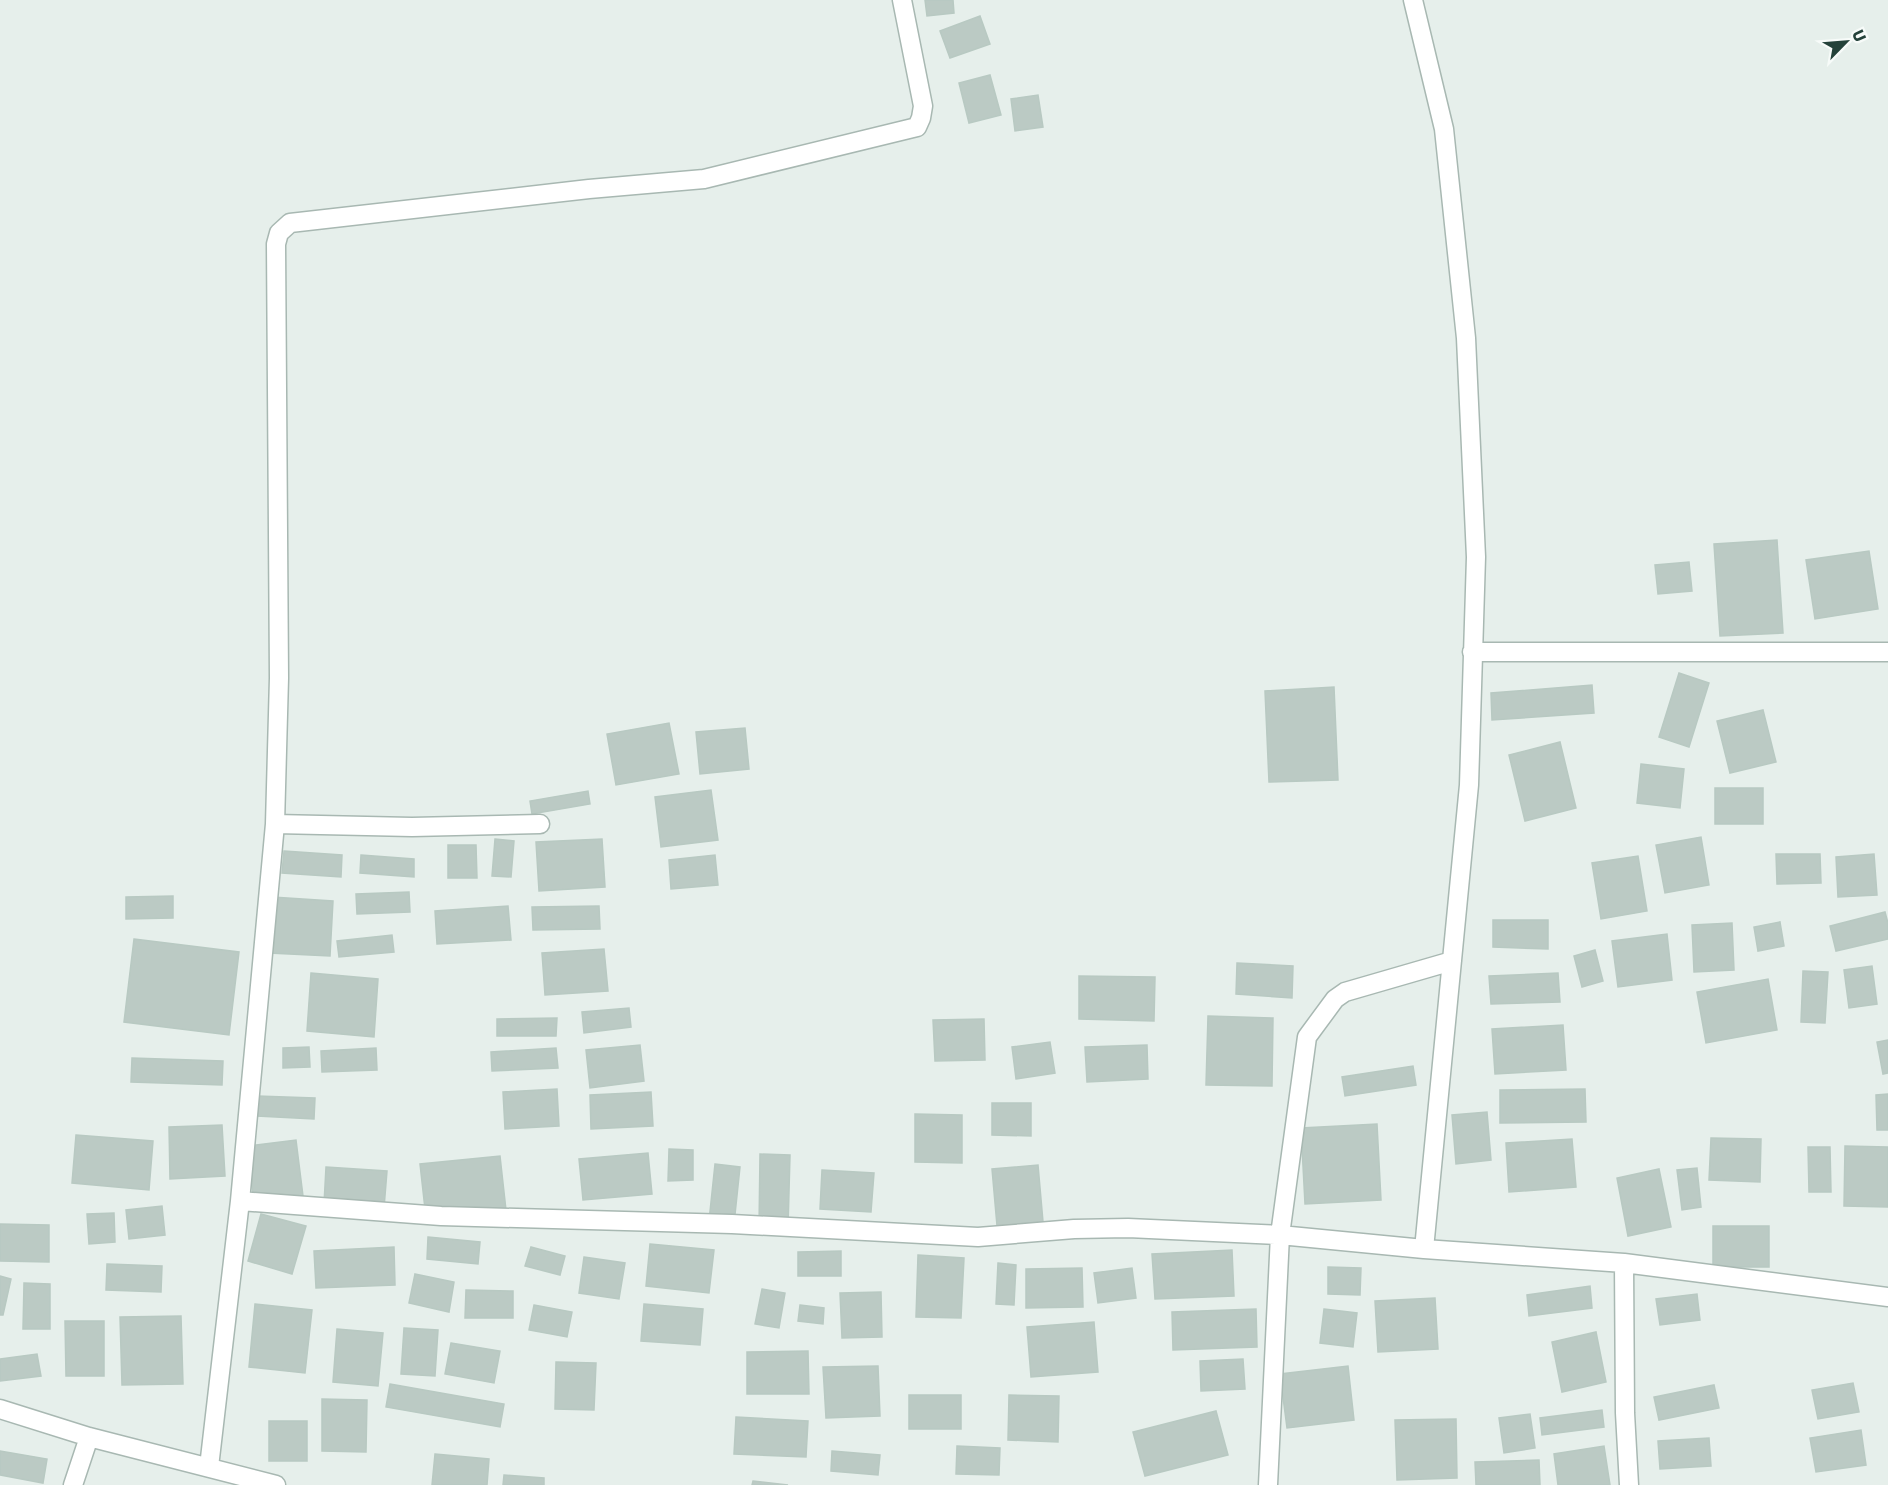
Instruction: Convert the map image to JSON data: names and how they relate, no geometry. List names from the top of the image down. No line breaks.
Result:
{"north":"top right"}
